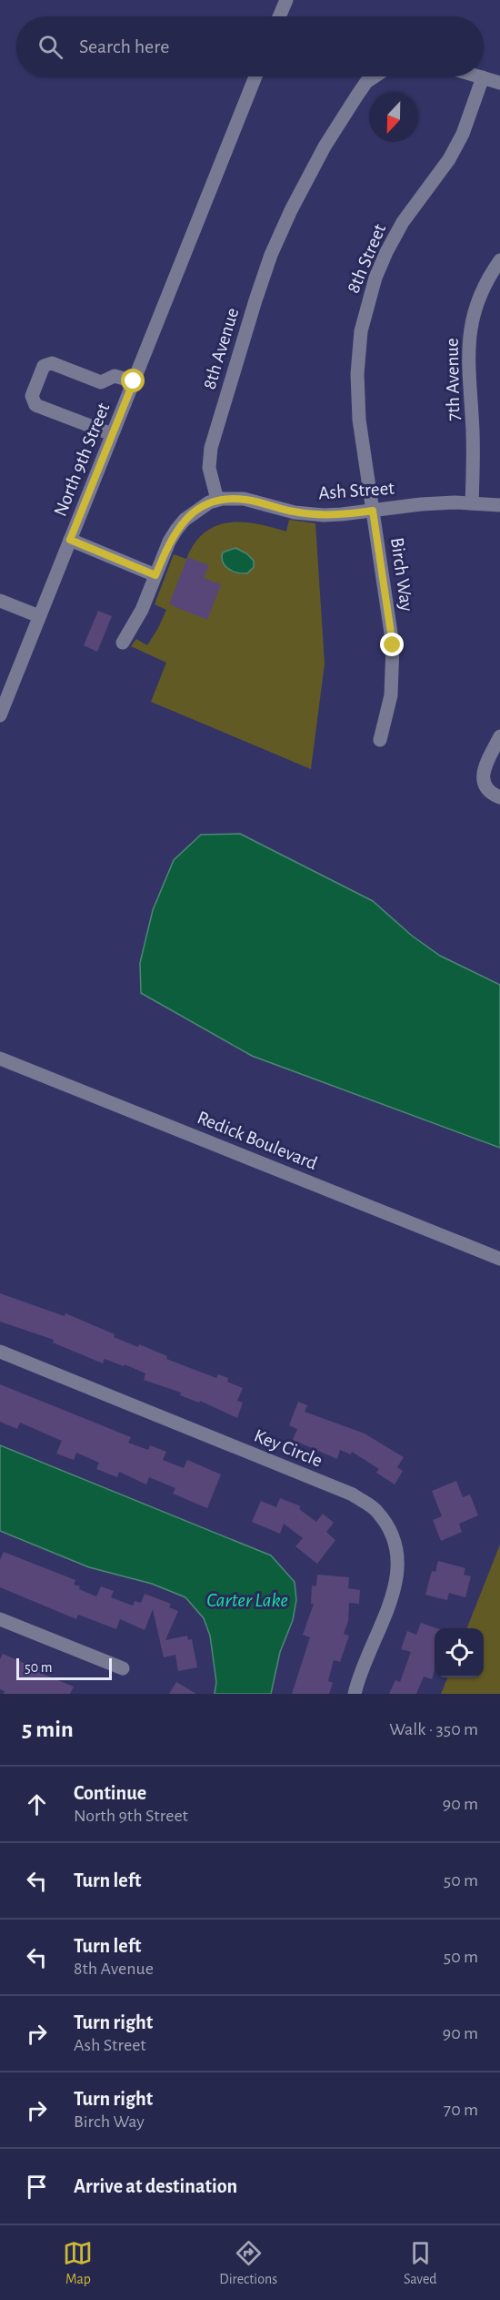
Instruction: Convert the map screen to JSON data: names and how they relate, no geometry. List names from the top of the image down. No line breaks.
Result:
{"streets":{"street":["8th Street","8th Avenue","7th Avenue","North 9th Street","Ash Street","Birch Way","Redick Boulevard","Key Circle"]},"crossings":[["8th Street","Ash Street"],["8th Street","Birch Way"],["8th Avenue","Ash Street"],["7th Avenue","Ash Street"],["Ash Street","Birch Way"]],"water":["Carter Lake"],"scale_bar":"50 m","north":"bottom","page":{"search":"Search here","scale":"50 m","heading":["5 min","Walk · 350 m"],"list":[["Continue","North 9th Street","90 m"],["Turn left","50 m"],["Turn left","8th Avenue","50 m"],["Turn right","Ash Street","90 m"],["Turn right","Birch Way","70 m"],"Arrive at destination"],"nav":["Map","Directions","Saved"]}}
